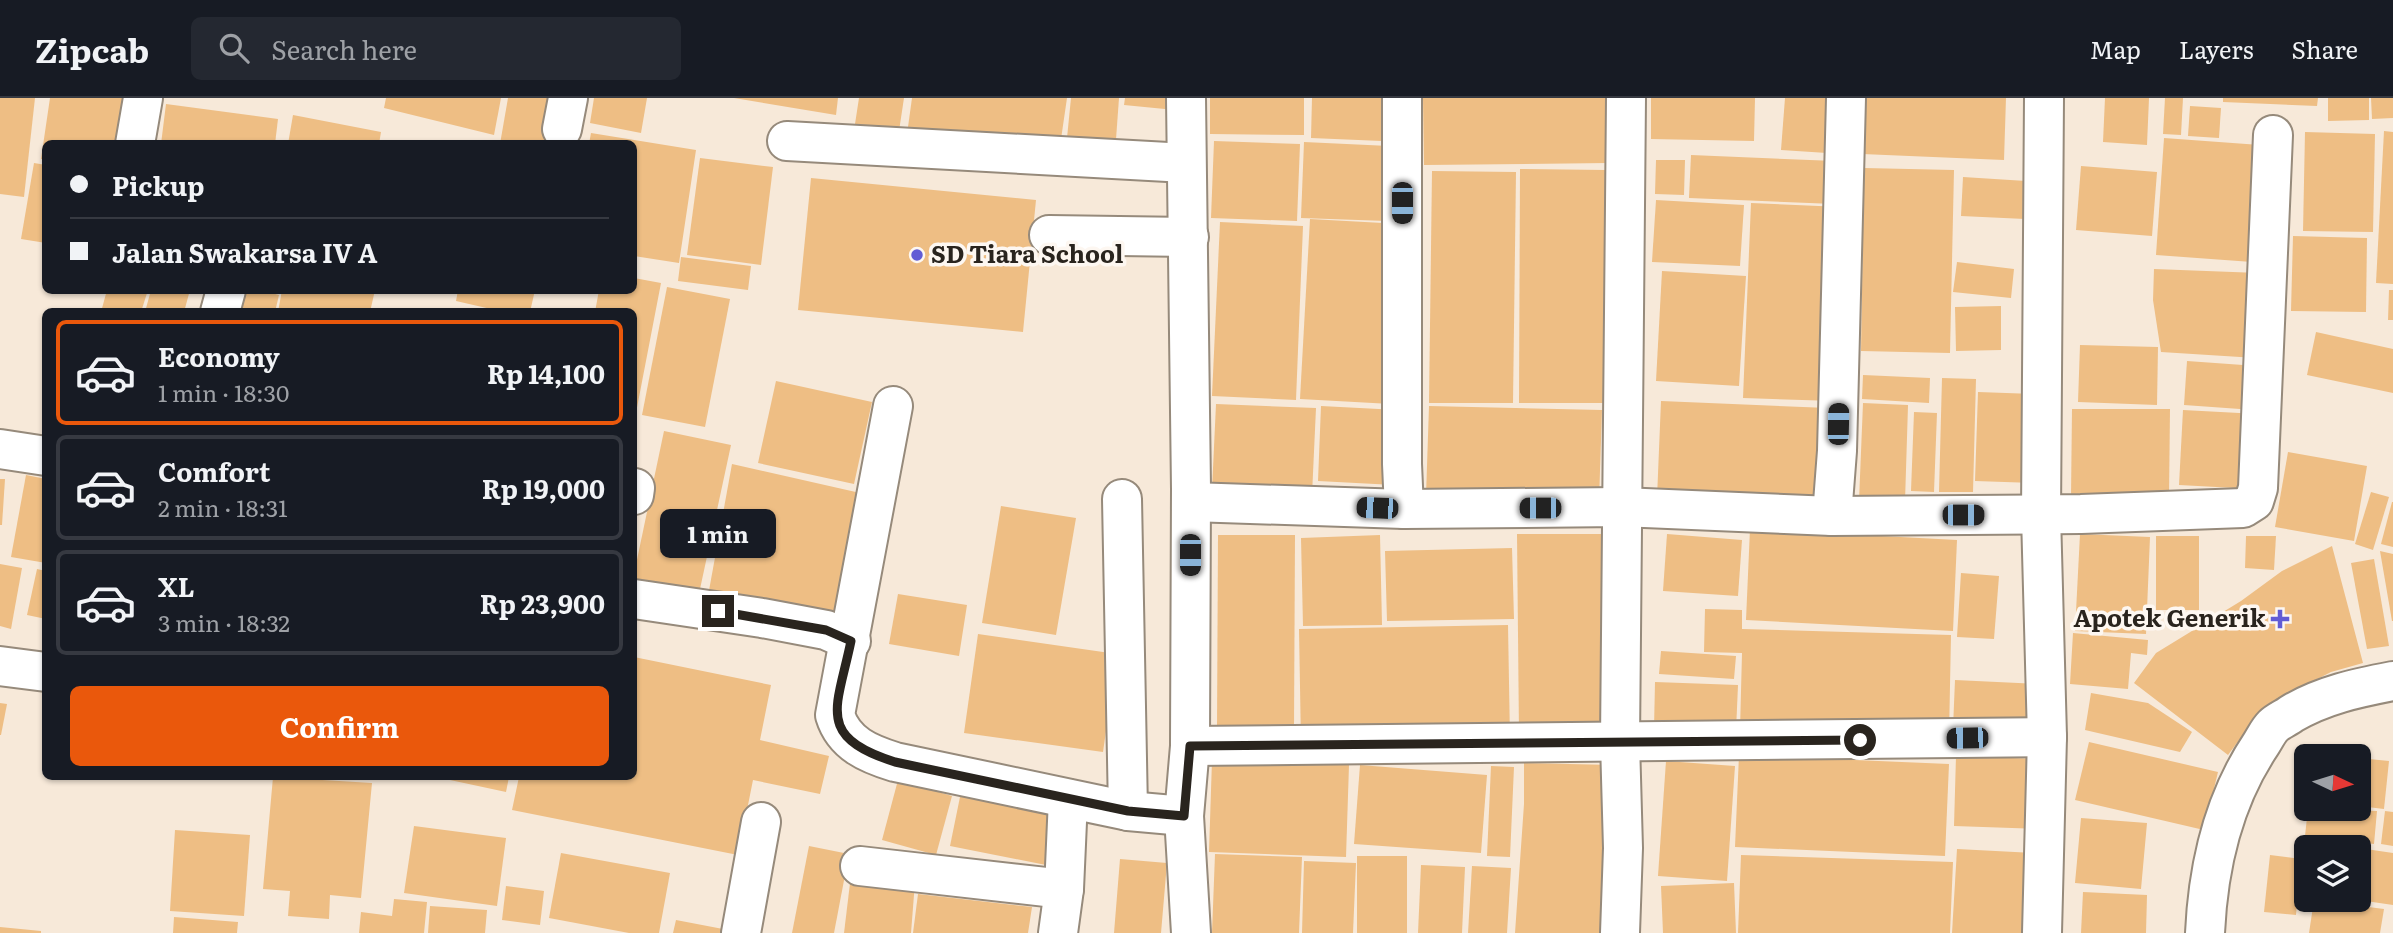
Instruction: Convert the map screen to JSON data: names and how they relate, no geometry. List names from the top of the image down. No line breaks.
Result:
{"places":{"other":["SD Tiara School"],"health":["Apotek Generik"]},"north":"right","page":{"header":"Zipcab","search":"Search here","nav":["Map","Layers","Share"],"banner":["Pickup","Jalan Swakarsa IV A"],"list":[{"name":"Economy","note":"1 min · 18:30","value":"Rp 14,100"},{"name":"Comfort","note":"2 min · 18:31","value":"Rp 19,000"},{"name":"XL","note":"3 min · 18:32","value":"Rp 23,900"}],"bubble":"1 min","buttons":"Confirm"}}
